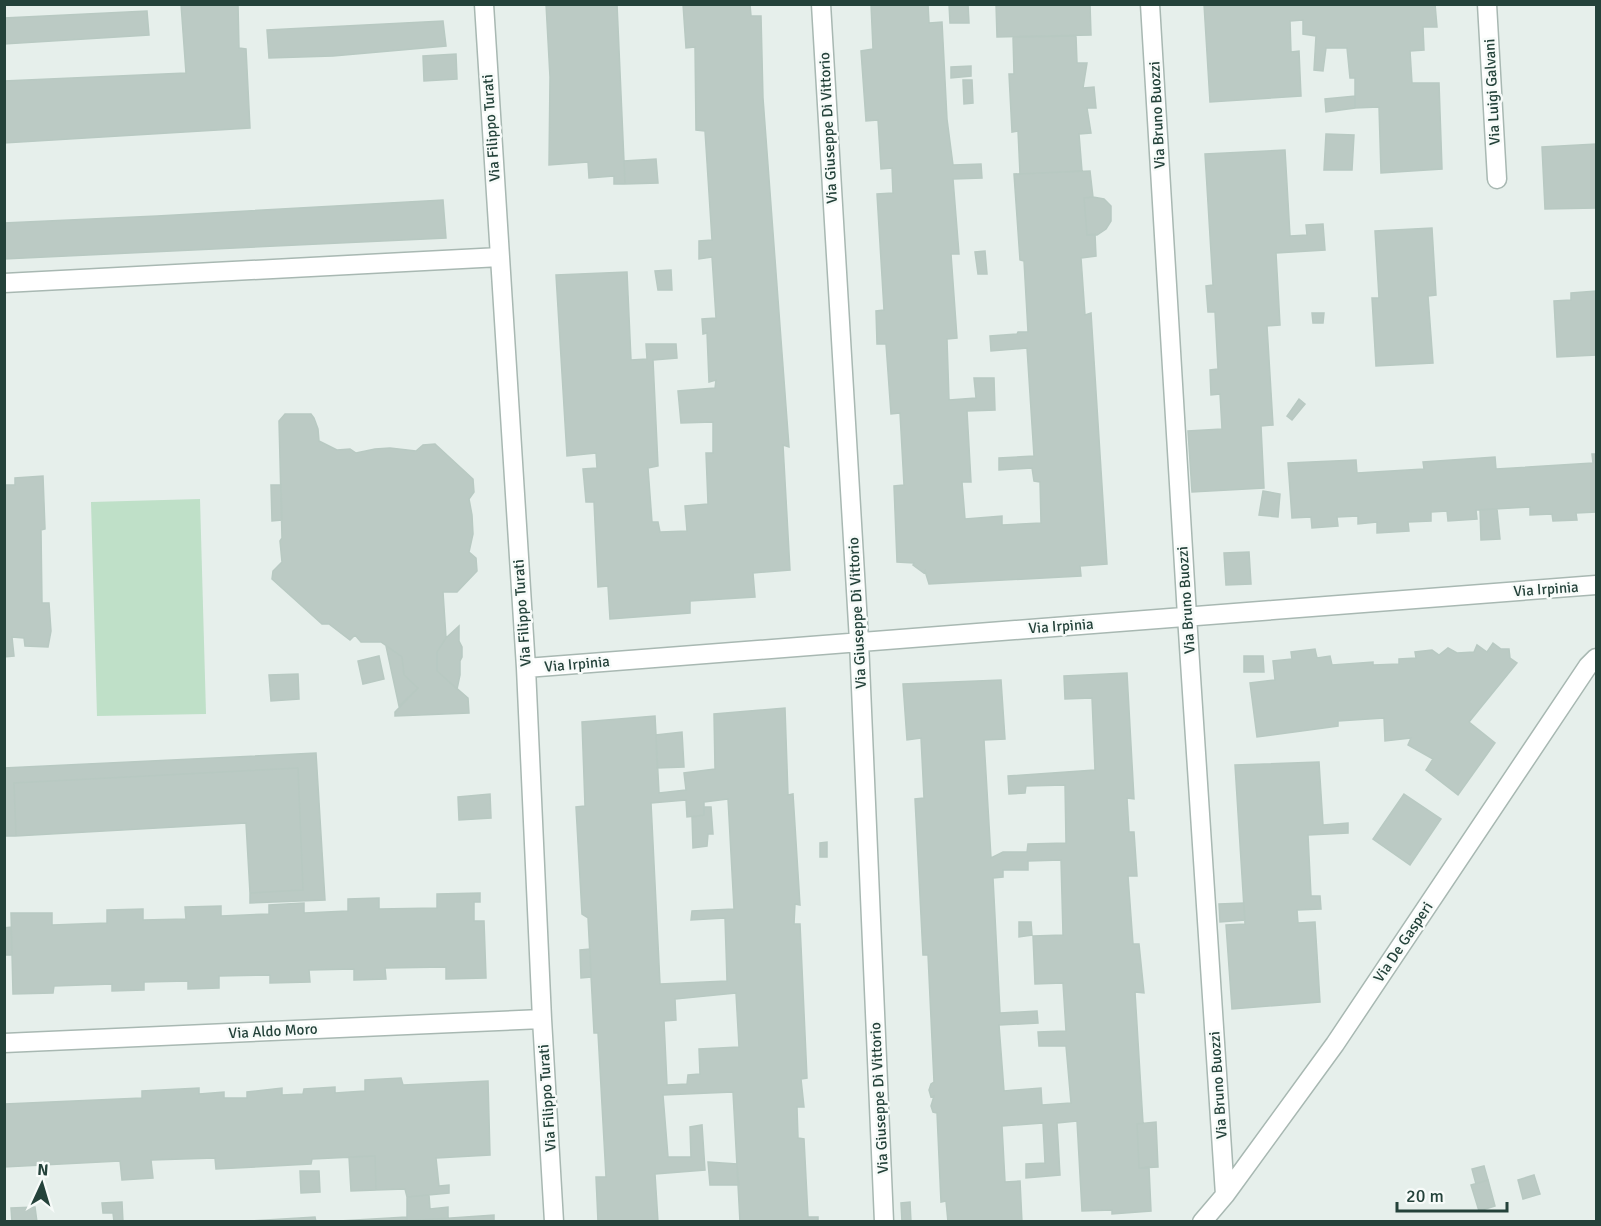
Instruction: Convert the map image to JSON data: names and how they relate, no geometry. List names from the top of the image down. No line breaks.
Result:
{"streets":{"street":["Via Luigi Galvani","Via Bruno Buozzi","Via Filippo Turati","Via Giuseppe Di Vittorio","Via Irpinia","Via De Gasperi","Via Aldo Moro"]},"crossings":[["Via Bruno Buozzi","Via Irpinia"],["Via Bruno Buozzi","Via De Gasperi"],["Via Filippo Turati","Via Irpinia"],["Via Filippo Turati","Via Aldo Moro"],["Via Giuseppe Di Vittorio","Via Irpinia"]],"scale_bar":"20 m","north":"top"}
